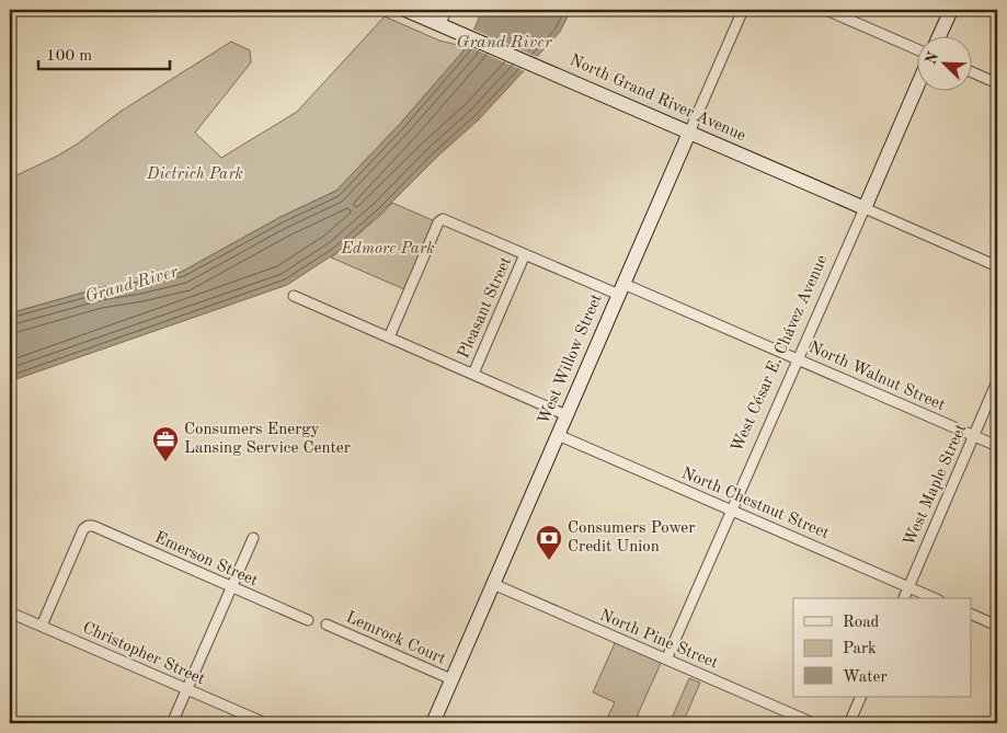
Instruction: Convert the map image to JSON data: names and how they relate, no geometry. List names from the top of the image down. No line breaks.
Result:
{"streets":{"street":["North Grand River Avenue","Pleasant Street","West César E. Chávez Avenue","West Willow Street","North Walnut Street","West Maple Street","North Chestnut Street","Emerson Street","Lemrock Court","North Pine Street","Christopher Street"]},"crossings":[["North Grand River Avenue","West César E. Chávez Avenue"],["North Grand River Avenue","West Willow Street"],["Pleasant Street","North Walnut Street"],["West César E. Chávez Avenue","North Walnut Street"],["West César E. Chávez Avenue","North Chestnut Street"],["West César E. Chávez Avenue","North Pine Street"],["West Willow Street","North Walnut Street"],["West Willow Street","North Chestnut Street"],["West Willow Street","Lemrock Court"],["West Willow Street","North Pine Street"],["North Walnut Street","West Maple Street"],["West Maple Street","North Chestnut Street"],["Emerson Street","Christopher Street"]],"water":["Grand River"],"parks":["Dietrich Park","Edmore Park"],"places":{"office":["Consumers Energy Lansing Service Center"],"bank":["Consumers Power Credit Union"]},"legend":["Road","Park","Water"],"scale_bar":"100 m","north":"top left"}
